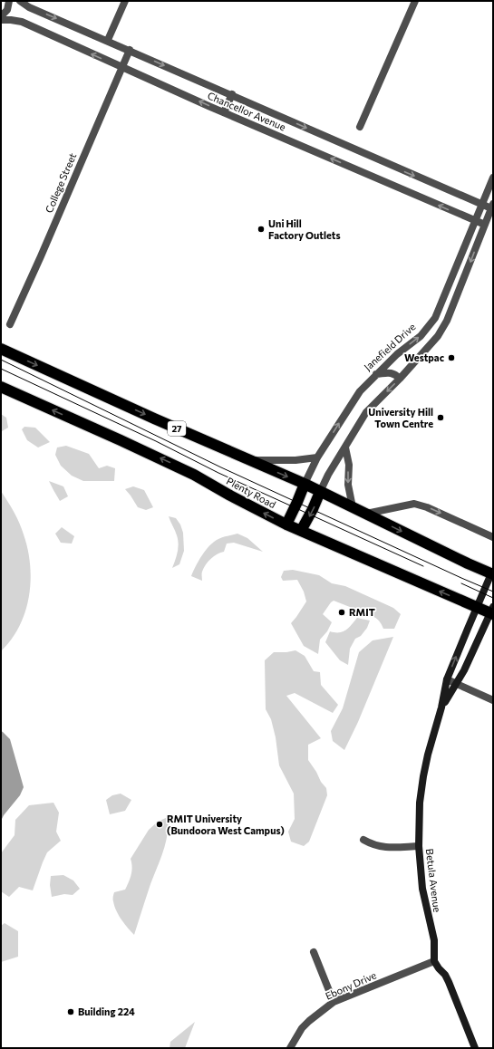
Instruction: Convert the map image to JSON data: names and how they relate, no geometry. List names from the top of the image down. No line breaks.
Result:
{"streets":{"highway":["Janefield Drive","27","Plenty Road"],"street":["Chancellor Avenue","College Street","Betula Avenue","Ebony Drive"]},"crossings":[["Chancellor Avenue","College Street"],["Chancellor Avenue","Janefield Drive"],["Janefield Drive","27"],["Janefield Drive","Plenty Road"],["Plenty Road","Betula Avenue"],["Betula Avenue","Ebony Drive"]],"places":["Uni Hill Factory Outlets","Westpac","University Hill Town Centre","RMIT","RMIT University (Bundoora West Campus)","Building 224"]}
